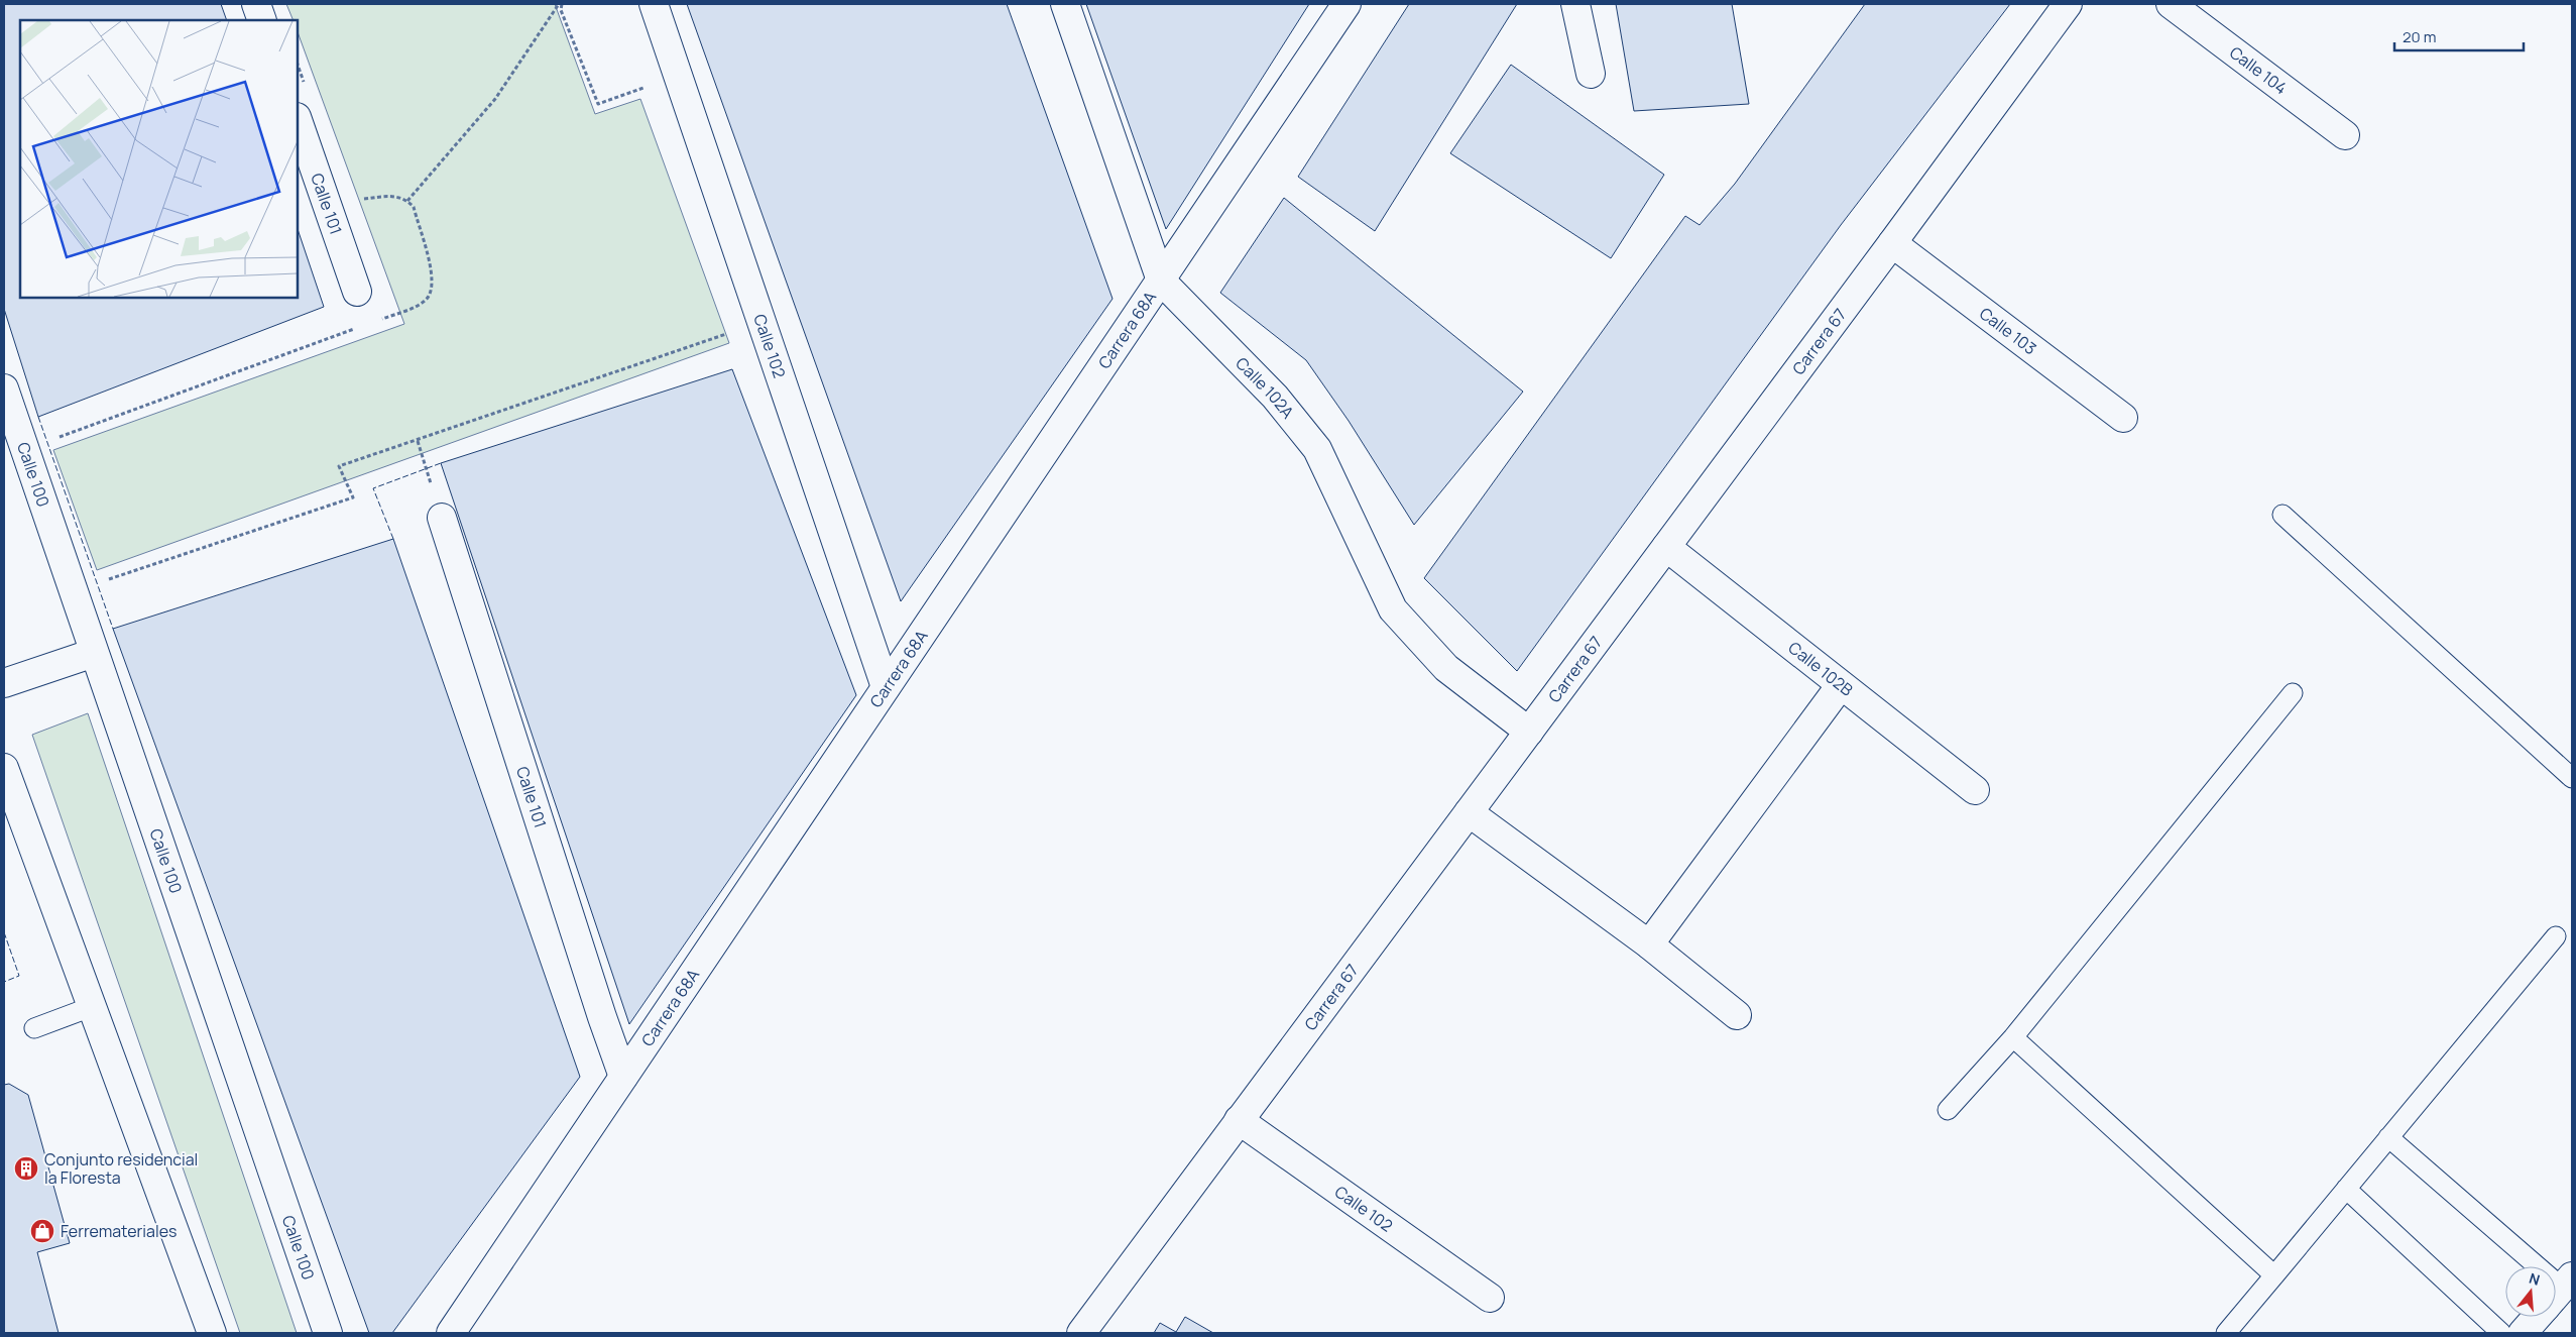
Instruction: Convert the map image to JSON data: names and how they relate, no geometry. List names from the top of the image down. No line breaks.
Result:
{"streets":{"street":["Calle 104","Calle 101","Carrera 68A","Calle 103","Carrera 67","Calle 102","Calle 102A","Calle 100","Calle 102B"]},"crossings":[["Calle 101","Carrera 68A"],["Carrera 68A","Calle 102"],["Carrera 68A","Calle 102A"],["Calle 103","Carrera 67"],["Carrera 67","Calle 102"],["Carrera 67","Calle 102A"],["Carrera 67","Calle 102B"]],"places":{"building":["Conjunto residencial la Floresta"],"shop":["Ferremateriales"]},"scale_bar":"20 m","north":"top"}
